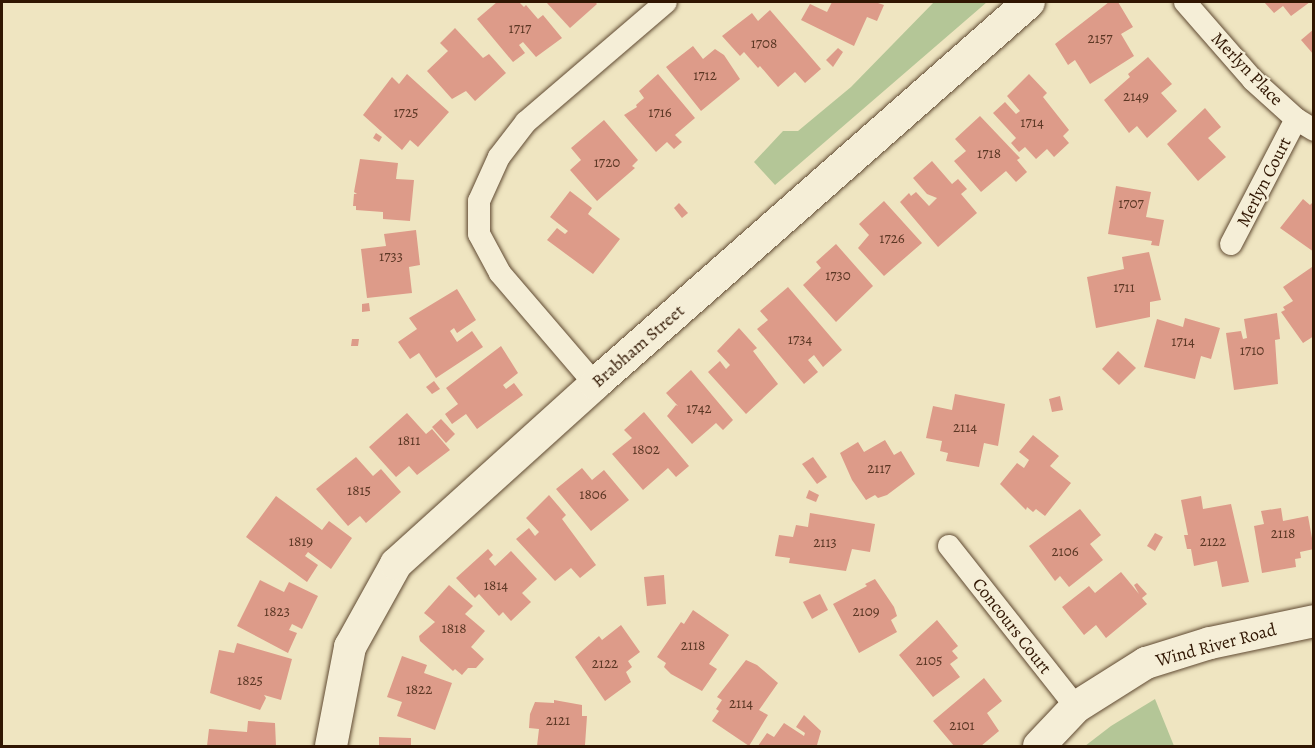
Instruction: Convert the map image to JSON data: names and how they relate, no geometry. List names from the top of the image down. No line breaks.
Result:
{"streets":{"street":["Merlyn Place","Merlyn Court","Brabham Street","Concours Court","Wind River Road"]},"crossings":[["Merlyn Place","Merlyn Court"],["Concours Court","Wind River Road"]],"house_numbers":["1717","2157","1708","1712","2149","1725","1716","1714","1718","1720","1707","1726","1733","1730","1711","1734","1714","1710","1742","2114","1811","1802","2117","1815","1806","2118","1819","2122","2113","2106","1814","1823","2109","1818","2118","2105","2122","1825","1822","2114","2121","2101"]}
